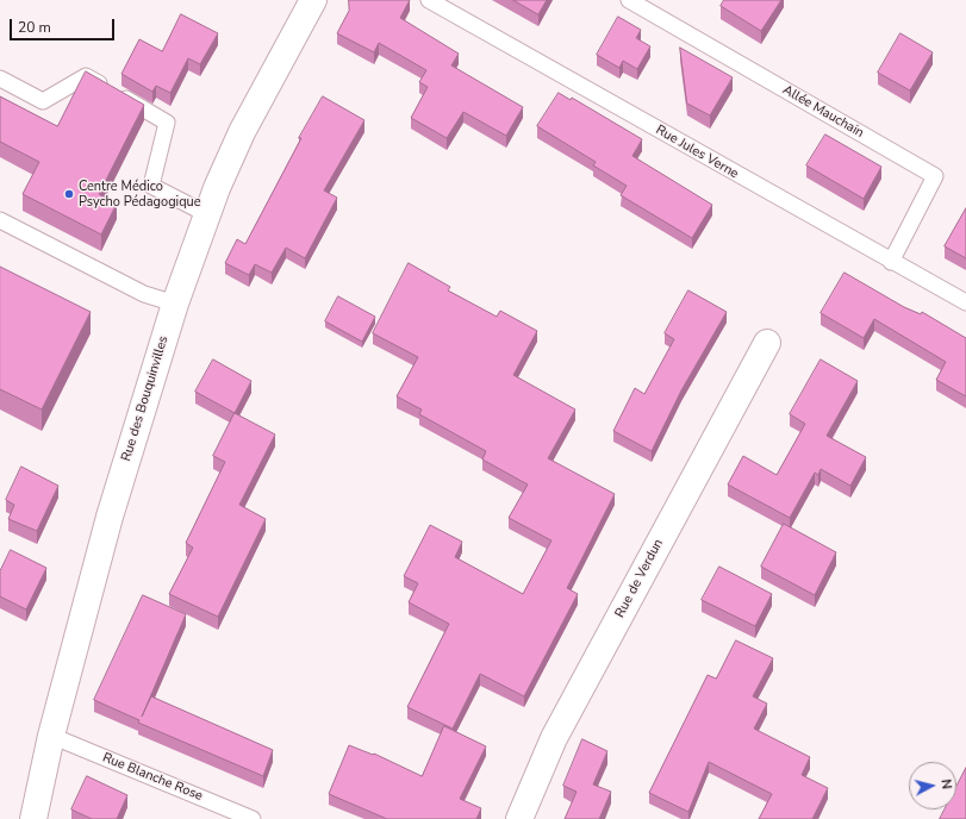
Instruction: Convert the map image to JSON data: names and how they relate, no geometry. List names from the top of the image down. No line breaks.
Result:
{"streets":{"street":["Rue des Bouquinvilles","Rue de Verdun"],"lane":["Allée Mauchain","Rue Jules Verne","Rue Blanche Rose"]},"crossings":[["Allée Mauchain","Rue Jules Verne"],["Rue des Bouquinvilles","Rue Blanche Rose"]],"places":["Centre Médico Psycho Pédagogique"],"scale_bar":"20 m","north":"right"}
